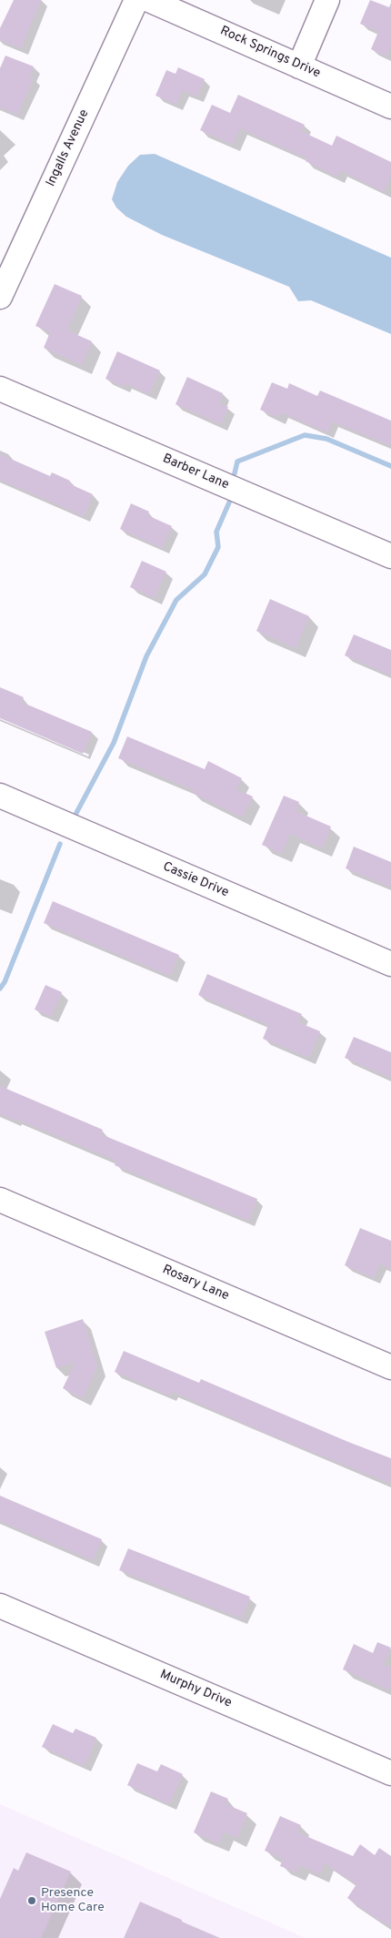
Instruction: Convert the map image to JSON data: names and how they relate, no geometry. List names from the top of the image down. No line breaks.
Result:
{"streets":{"street":["Rock Springs Drive","Ingalls Avenue","Barber Lane","Cassie Drive","Rosary Lane","Murphy Drive"]},"places":["Presence Home Care"]}
